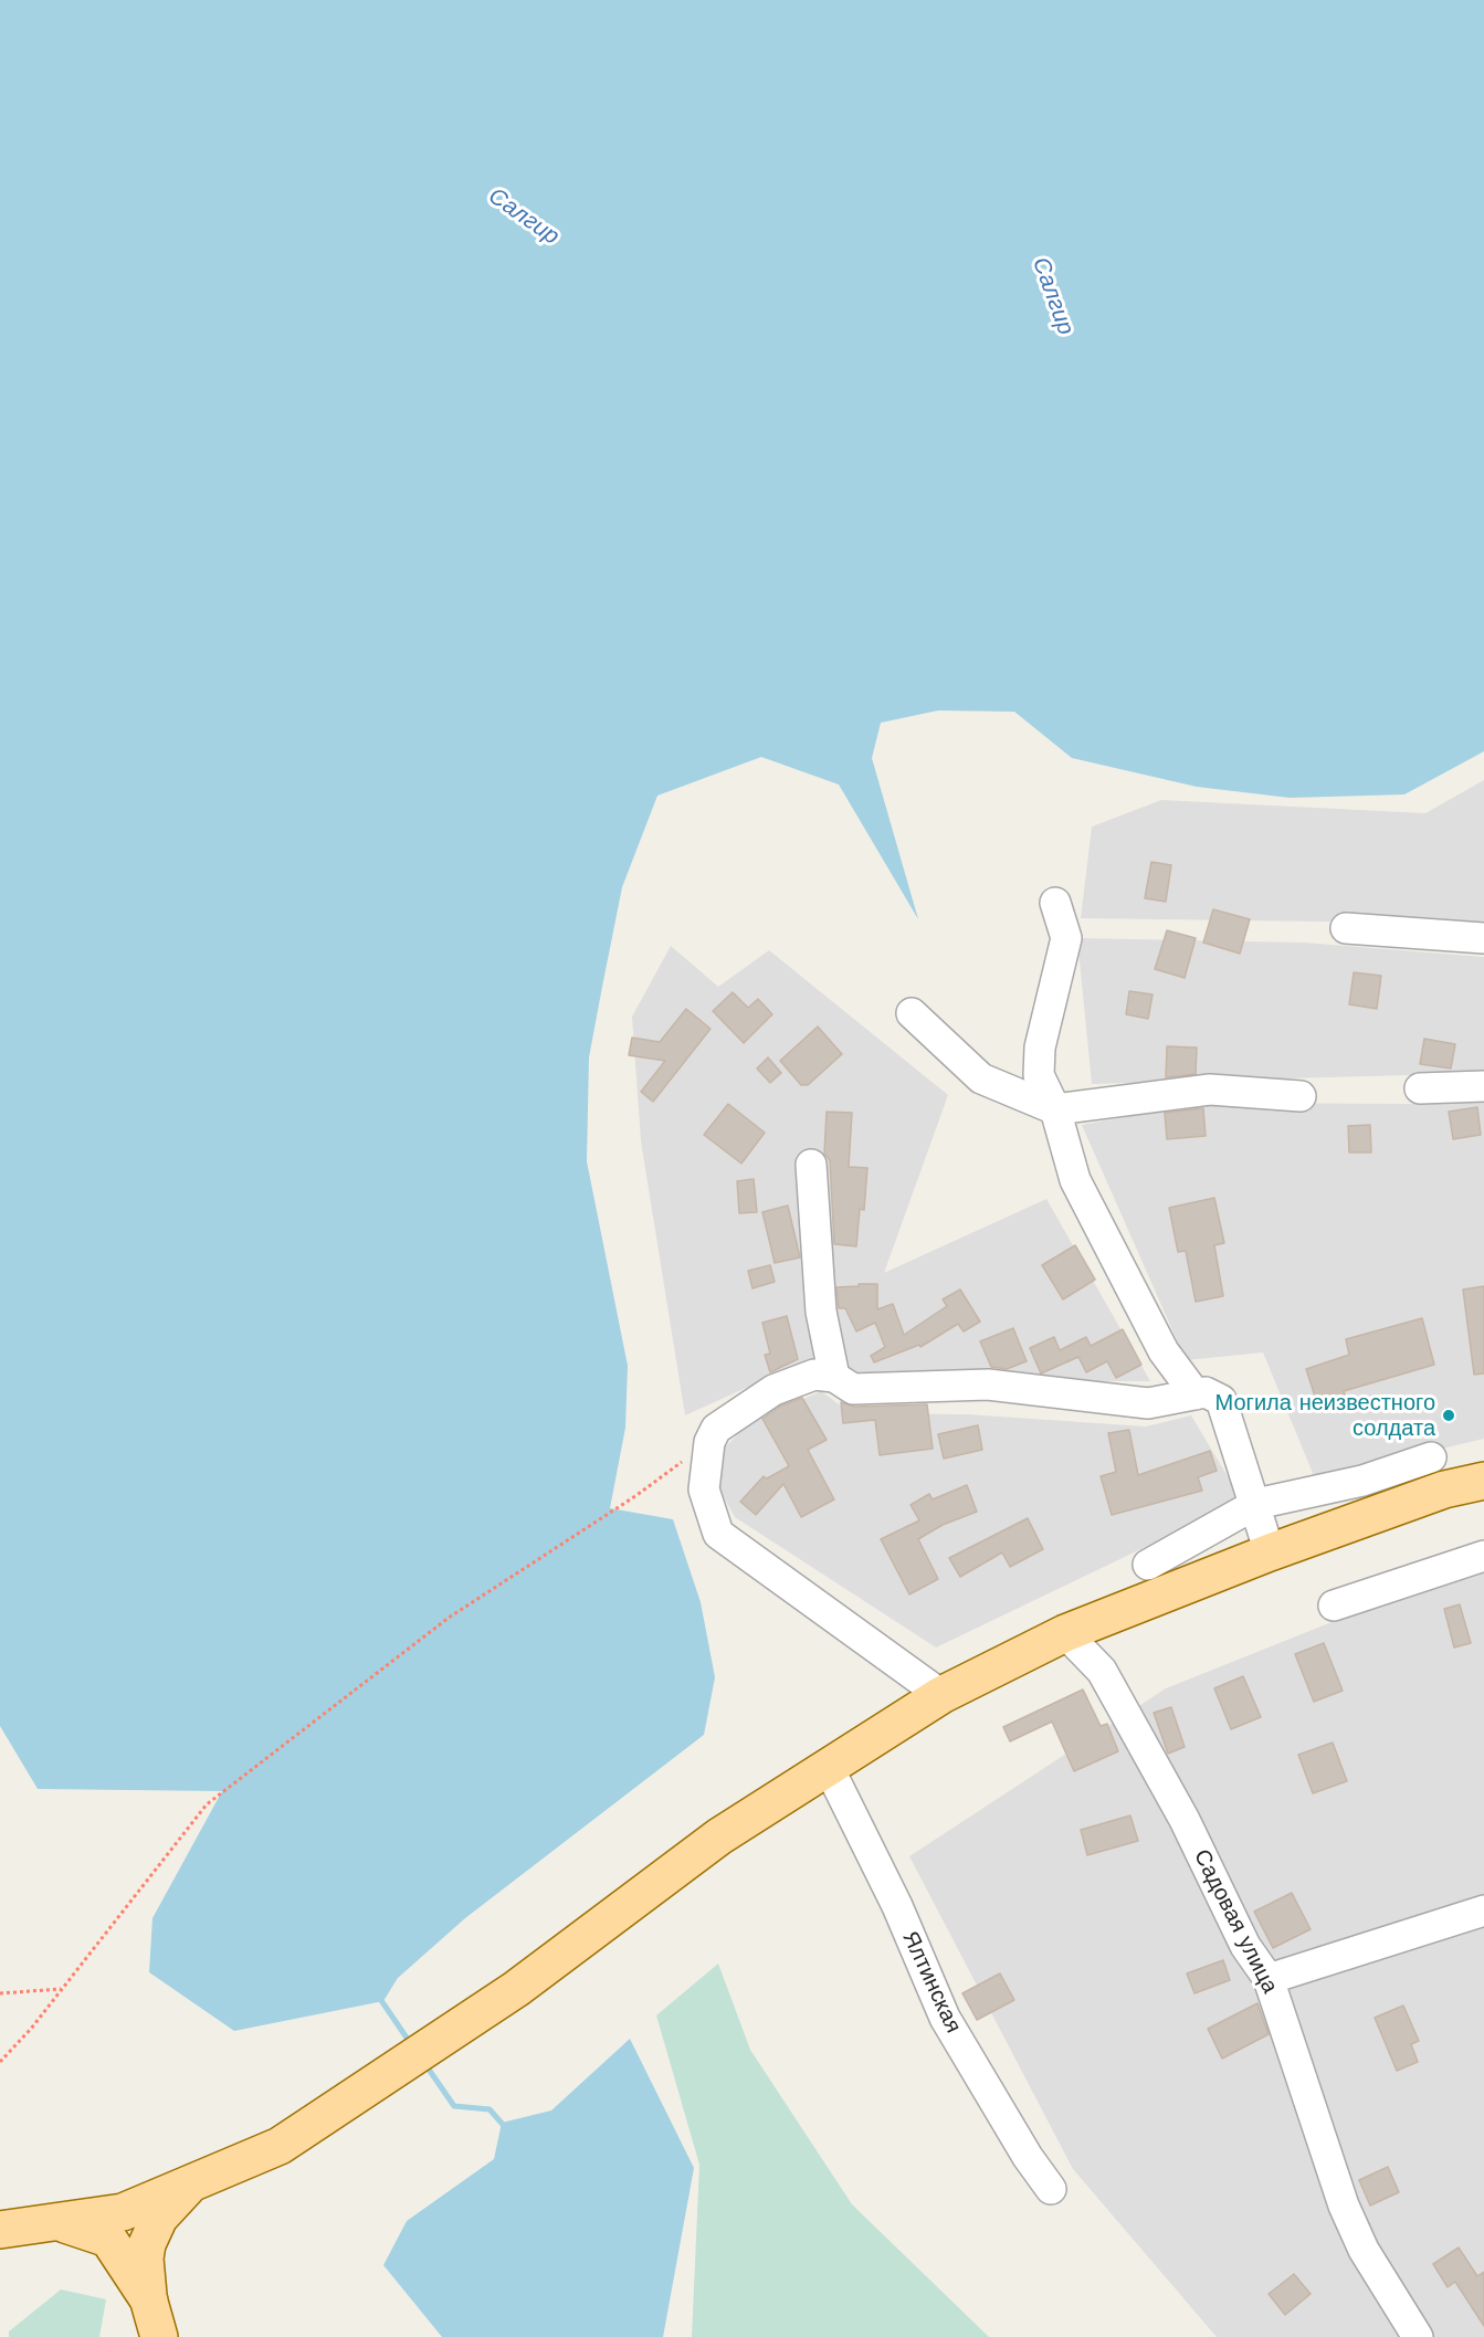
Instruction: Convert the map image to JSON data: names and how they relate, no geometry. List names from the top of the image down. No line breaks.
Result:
{"streets":{"street":["Садовая улица","Ялтинская"]},"water":["Салгир"],"places":["Могила неизвестного солдата"]}
